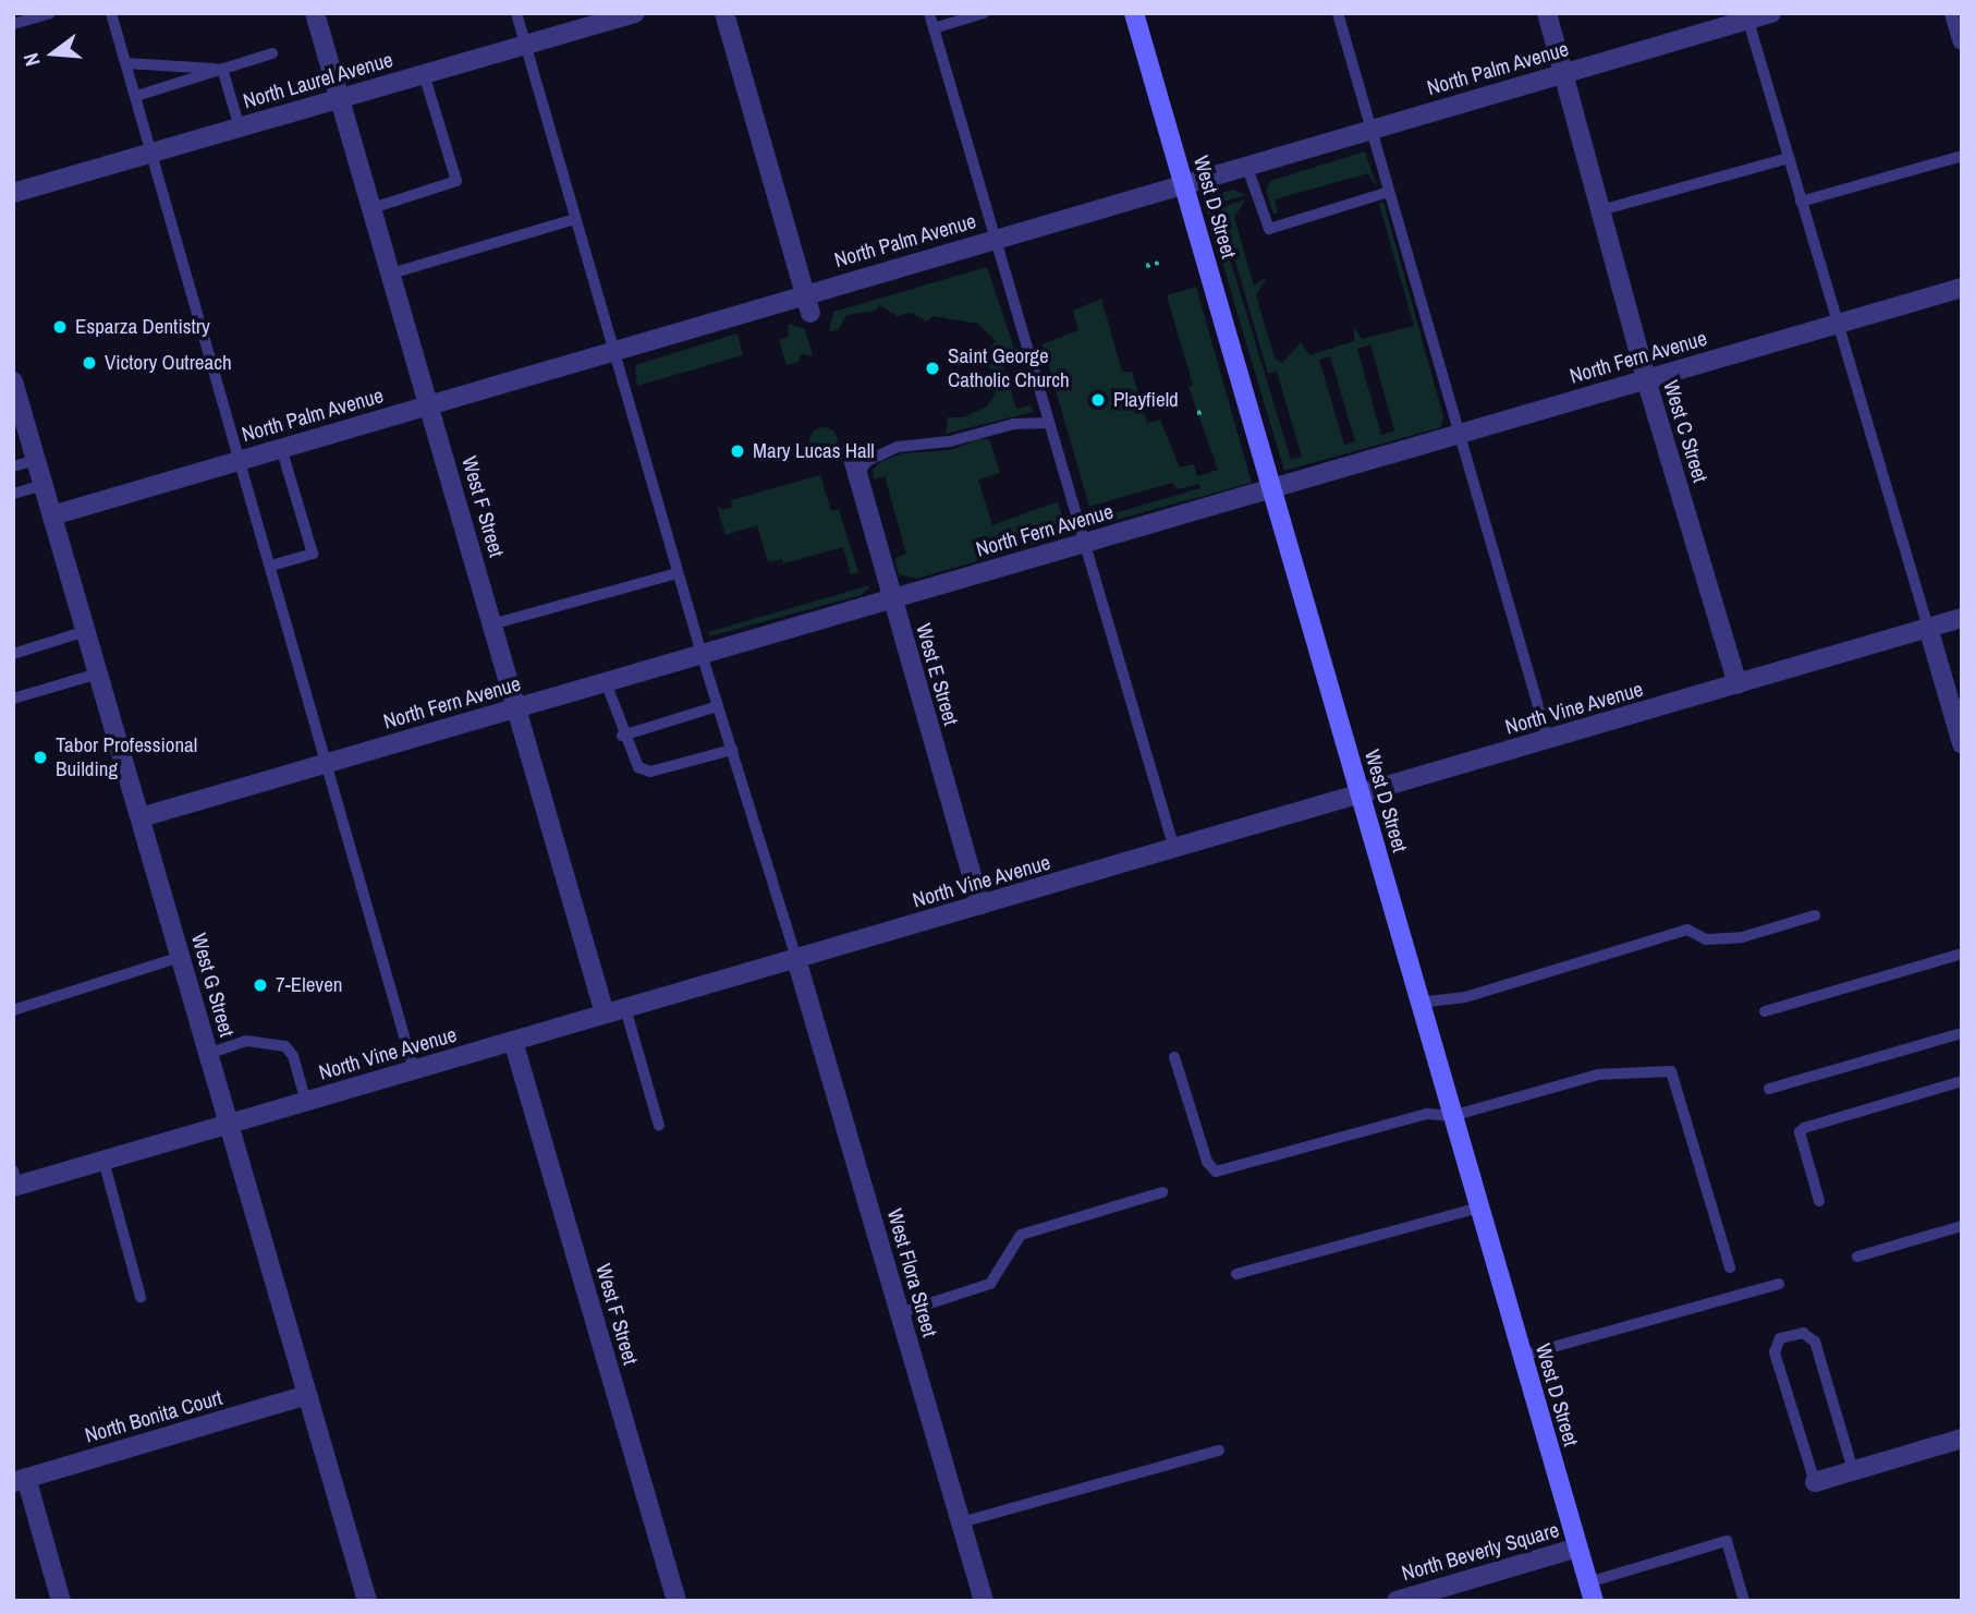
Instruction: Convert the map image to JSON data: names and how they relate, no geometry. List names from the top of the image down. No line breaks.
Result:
{"streets":{"main road":["West D Street"],"street":["North Palm Avenue","North Laurel Avenue","North Fern Avenue","West C Street","West F Street","West E Street","North Vine Avenue","West G Street","West Flora Street","North Bonita Court","North Beverly Square"]},"crossings":[["North Palm Avenue","West D Street"],["North Palm Avenue","West C Street"],["North Palm Avenue","West F Street"],["North Palm Avenue","West G Street"],["North Laurel Avenue","West F Street"],["West D Street","North Fern Avenue"],["West D Street","North Vine Avenue"],["West D Street","North Beverly Square"],["North Fern Avenue","West C Street"],["North Fern Avenue","West F Street"],["North Fern Avenue","West E Street"],["North Fern Avenue","West G Street"],["West C Street","North Vine Avenue"],["West F Street","North Vine Avenue"],["West E Street","North Vine Avenue"],["North Vine Avenue","West G Street"],["North Vine Avenue","West Flora Street"],["West G Street","North Bonita Court"]],"places":["Esparza Dentistry","Victory Outreach","Saint George Catholic Church","Playfield","Mary Lucas Hall","Tabor Professional Building","7-Eleven"],"north":"left"}
